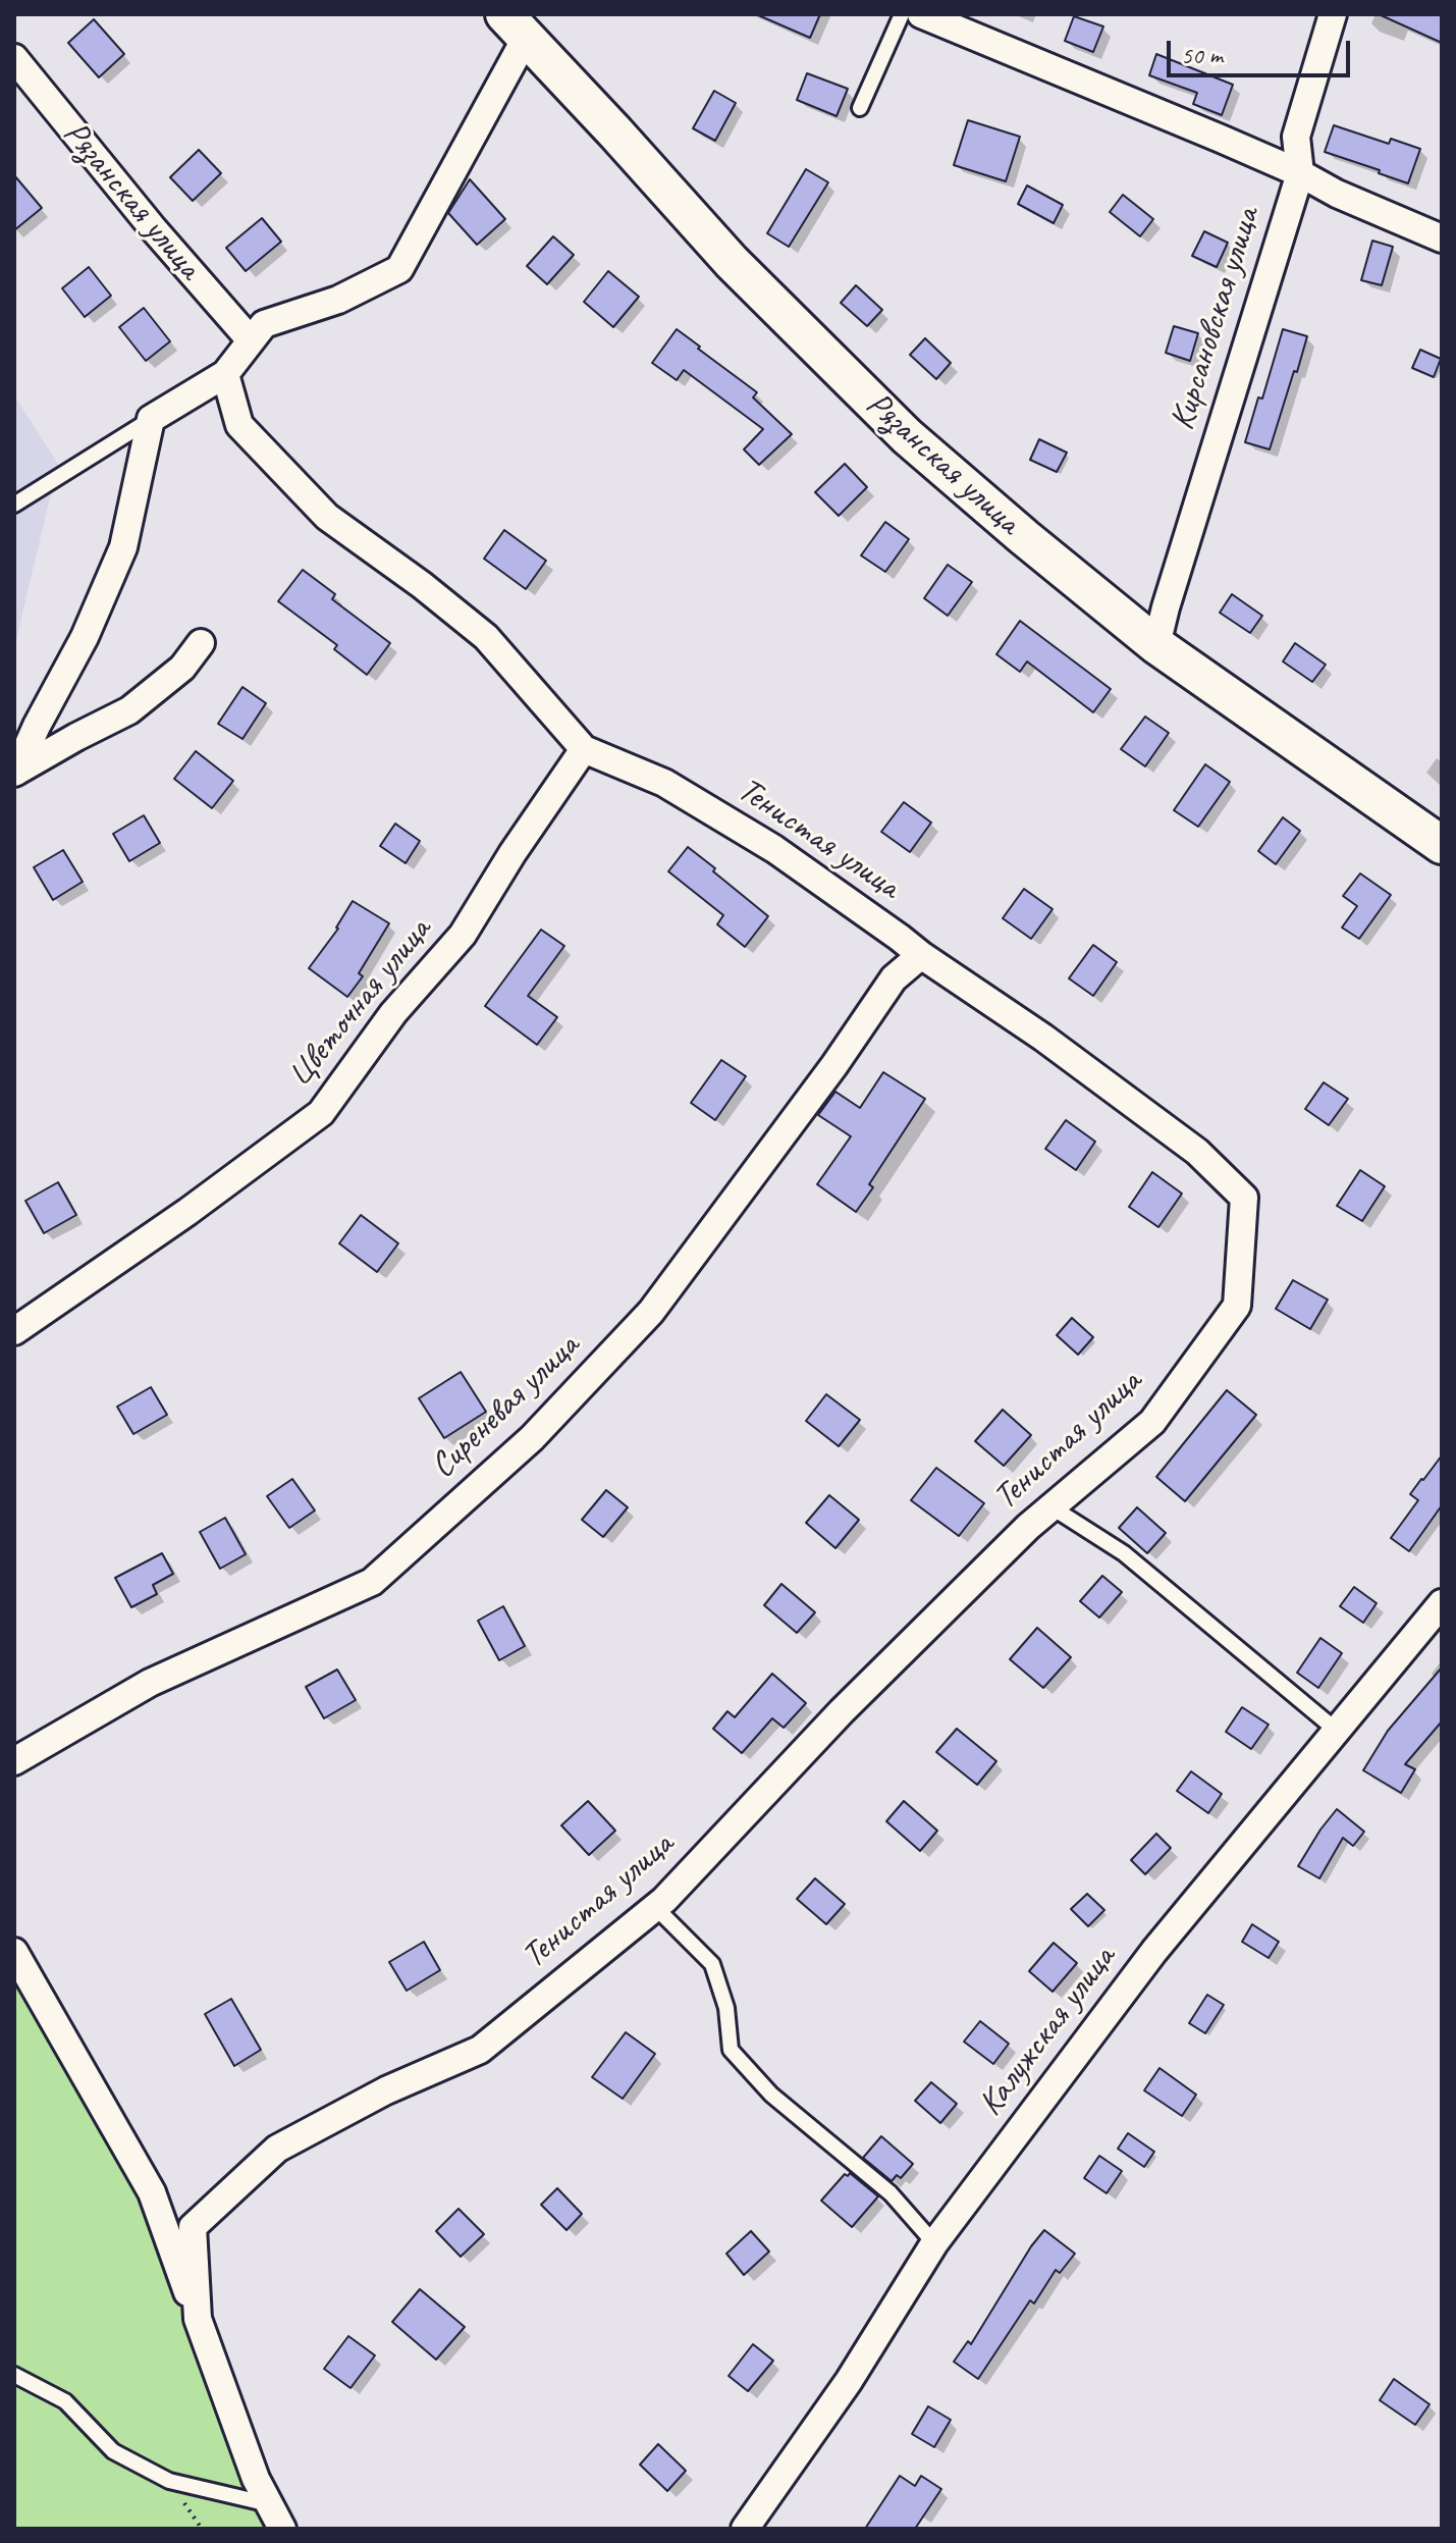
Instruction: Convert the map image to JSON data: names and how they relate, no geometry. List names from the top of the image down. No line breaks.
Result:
{"streets":{"main road":["Рязанская улица"],"street":["Кирсановская улица","Тенистая улица","Цветочная улица","Сиреневая улица","Калужская улица"]},"crossings":[["Рязанская улица","Кирсановская улица"],["Тенистая улица","Цветочная улица"],["Тенистая улица","Сиреневая улица"]],"scale_bar":"50 m"}
